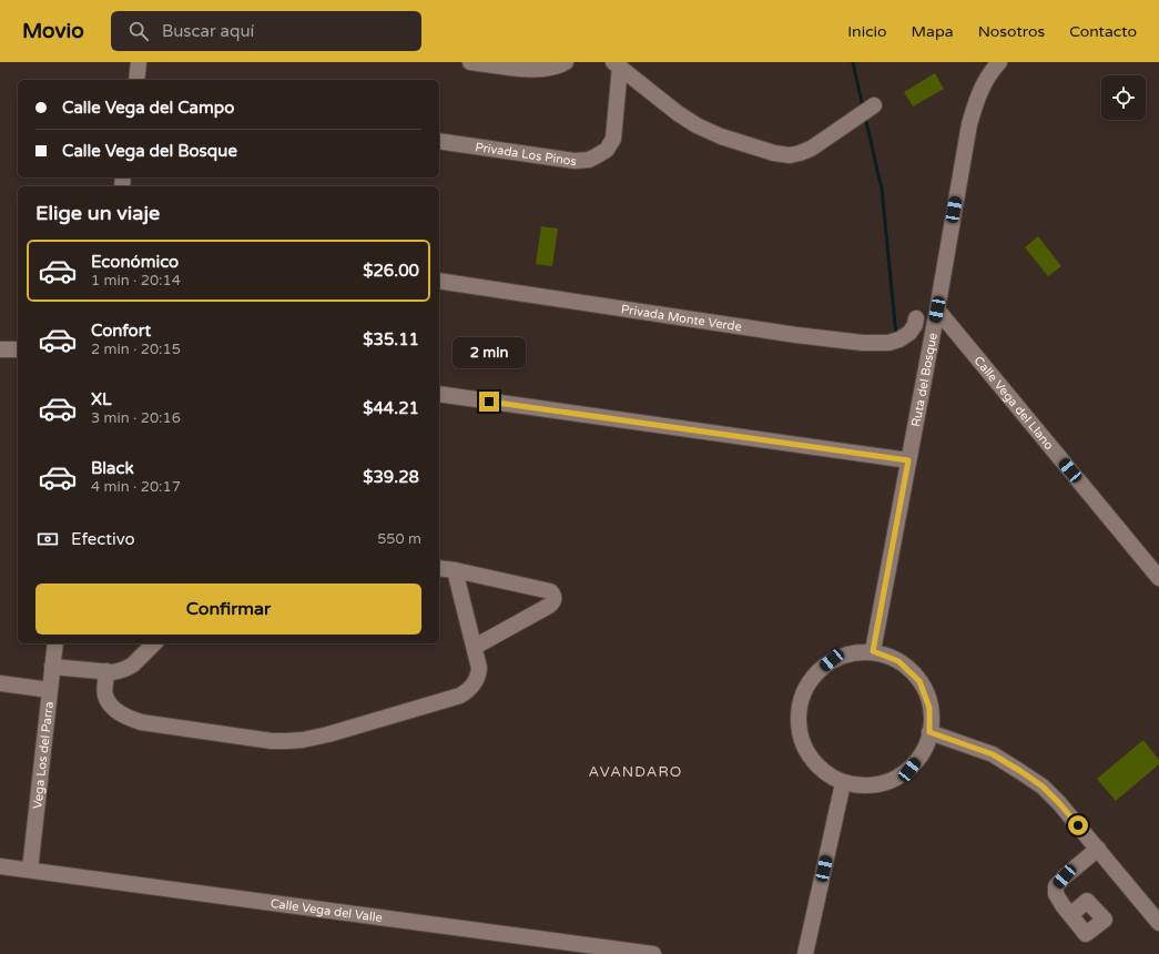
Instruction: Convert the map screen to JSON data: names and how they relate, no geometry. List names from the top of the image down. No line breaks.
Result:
{"streets":{"street":["Privada Los Pinos","Privada Monte Verde","Ruta del Bosque","Calle Vega del Llano","Vega Los del Parra","Calle Vega del Valle"]},"crossings":[["Ruta del Bosque","Calle Vega del Llano"],["Vega Los del Parra","Calle Vega del Valle"]],"districts":["AVANDARO"],"page":{"header":"Movio","search":"Buscar aquí","nav":["Inicio","Mapa","Nosotros","Contacto"],"banner":["Calle Vega del Campo","Calle Vega del Bosque"],"heading":"Elige un viaje","list":[{"name":"Económico","note":"1 min · 20:14","value":"$26.00"},{"name":"Confort","note":"2 min · 20:15","value":"$35.11"},{"name":"XL","note":"3 min · 20:16","value":"$44.21"},{"name":"Black","note":"4 min · 20:17","value":"$39.28"}],"bubble":"2 min","pay":["Efectivo","550 m"],"buttons":"Confirmar"}}
